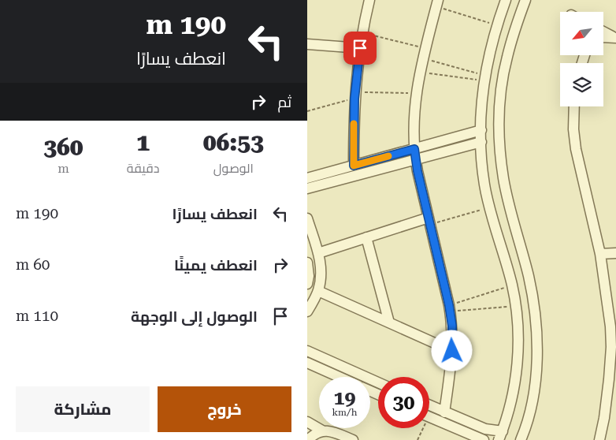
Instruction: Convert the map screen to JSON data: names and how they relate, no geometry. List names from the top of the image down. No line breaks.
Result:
{"north":"bottom left","page":{"turn":["190 m","انعطف يسارًا"],"then":"ثم","eta":["06:53","الوصول","1","دقيقة","360","m"],"list":[{"name":"انعطف يسارًا","value":"190 m"},{"name":"انعطف يمينًا","value":"60 m"},{"name":"الوصول إلى الوجهة","value":"110 m"}],"speed":"19 km/h","limit":"30","buttons":["خروج","مشاركة"]}}
